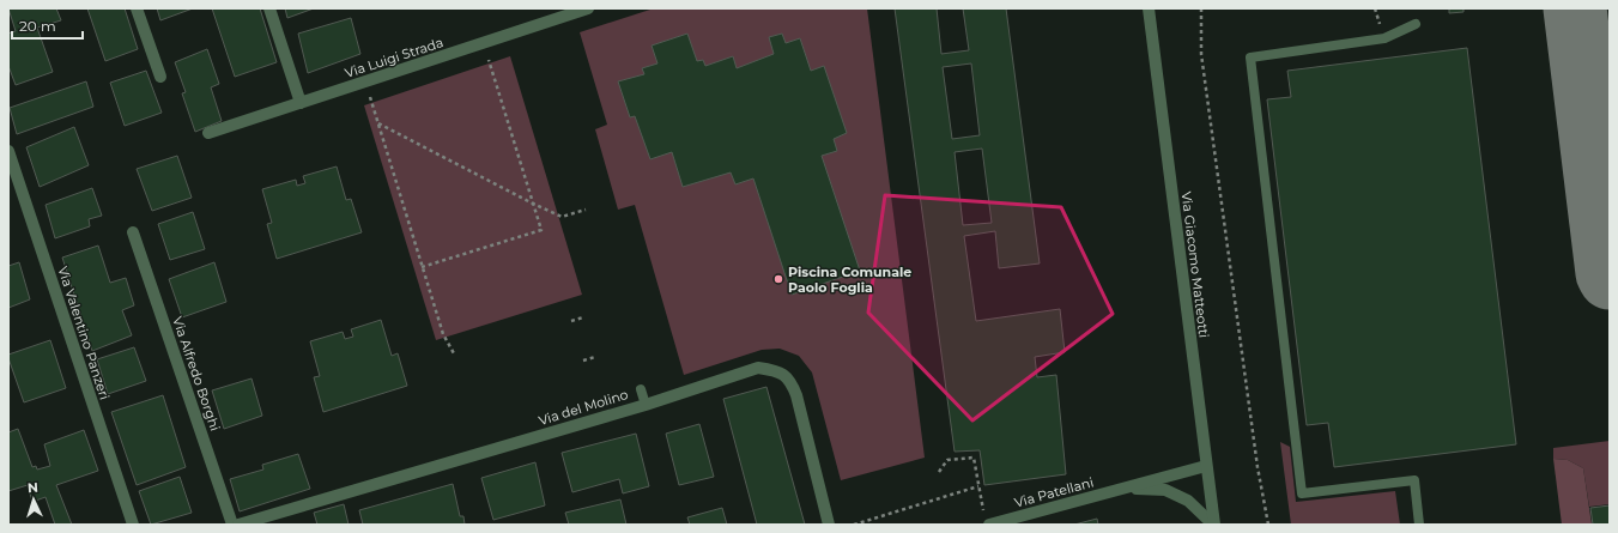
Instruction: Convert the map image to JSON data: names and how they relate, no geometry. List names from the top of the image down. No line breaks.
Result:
{"streets":{"street":["Via Luigi Strada","Via Giacomo Matteotti","Via Valentino Panzeri","Via Alfredo Borghi","Via del Molino","Via Patellani"]},"crossings":[["Via Giacomo Matteotti","Via Patellani"]],"places":["Piscina Comunale Paolo Foglia"],"scale_bar":"20 m","north":"top"}
